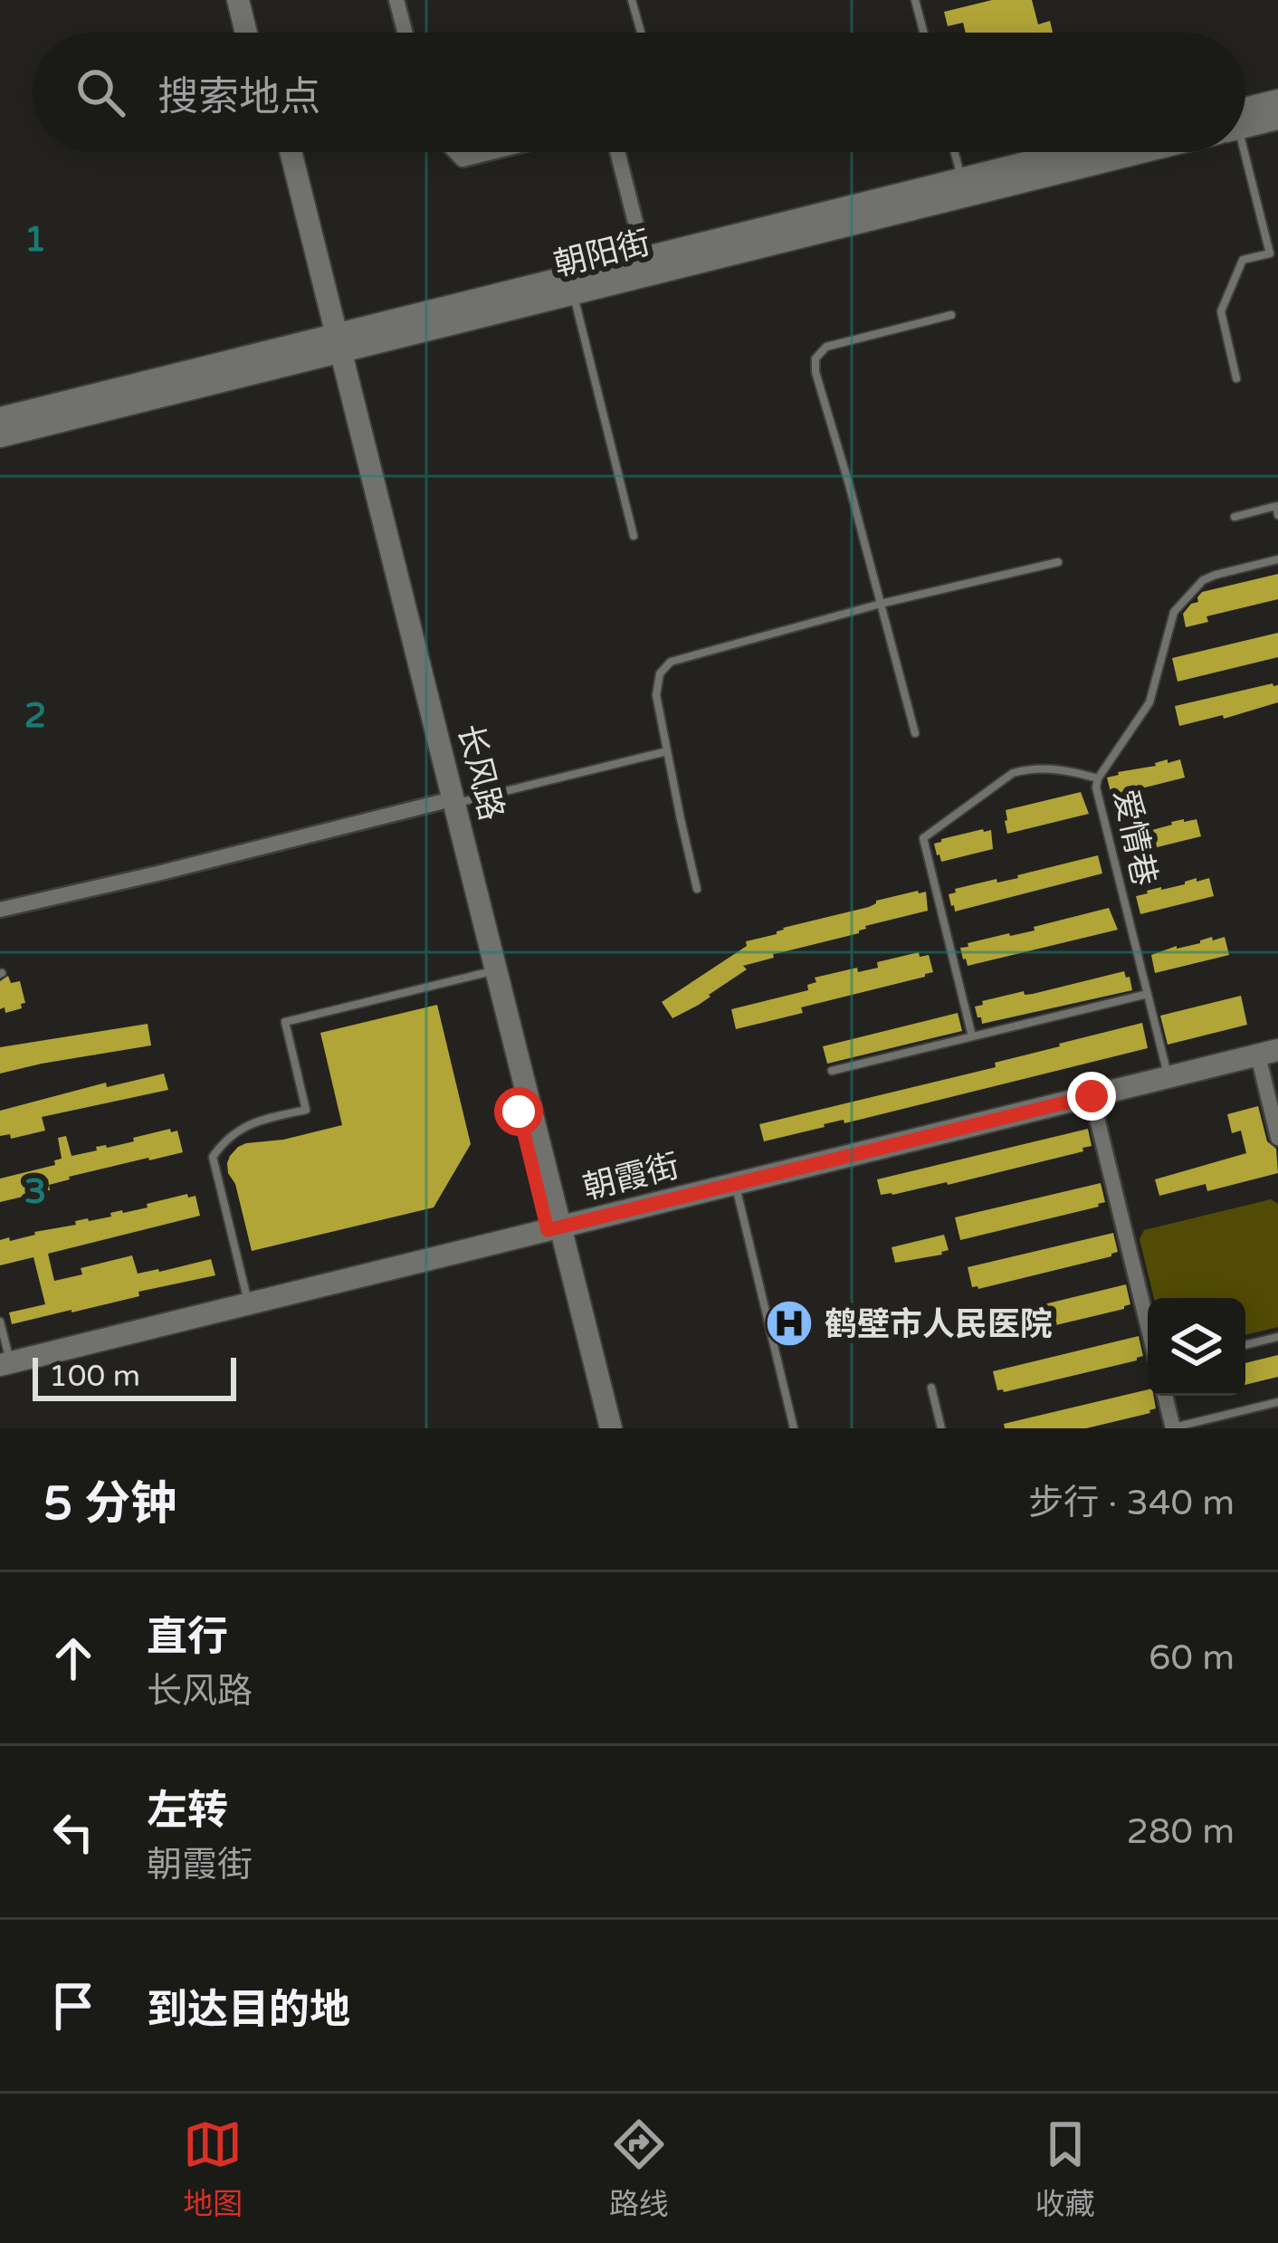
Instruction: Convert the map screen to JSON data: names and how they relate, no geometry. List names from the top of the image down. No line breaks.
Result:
{"streets":{"main road":["朝阳街","长风路","朝霞街"],"lane":["爱情巷"]},"crossings":[["朝阳街","长风路"],["长风路","朝霞街"],["爱情巷","朝霞街"]],"places":{"hospital":["鹤壁市人民医院"]},"scale_bar":"100 m","page":{"search":"搜索地点","scale":"100 m","heading":["5 分钟","步行 · 340 m"],"list":[["直行","长风路","60 m"],["左转","朝霞街","280 m"],"到达目的地"],"nav":["地图","路线","收藏"]},"grid":{"rows":["1","2","3"]}}
